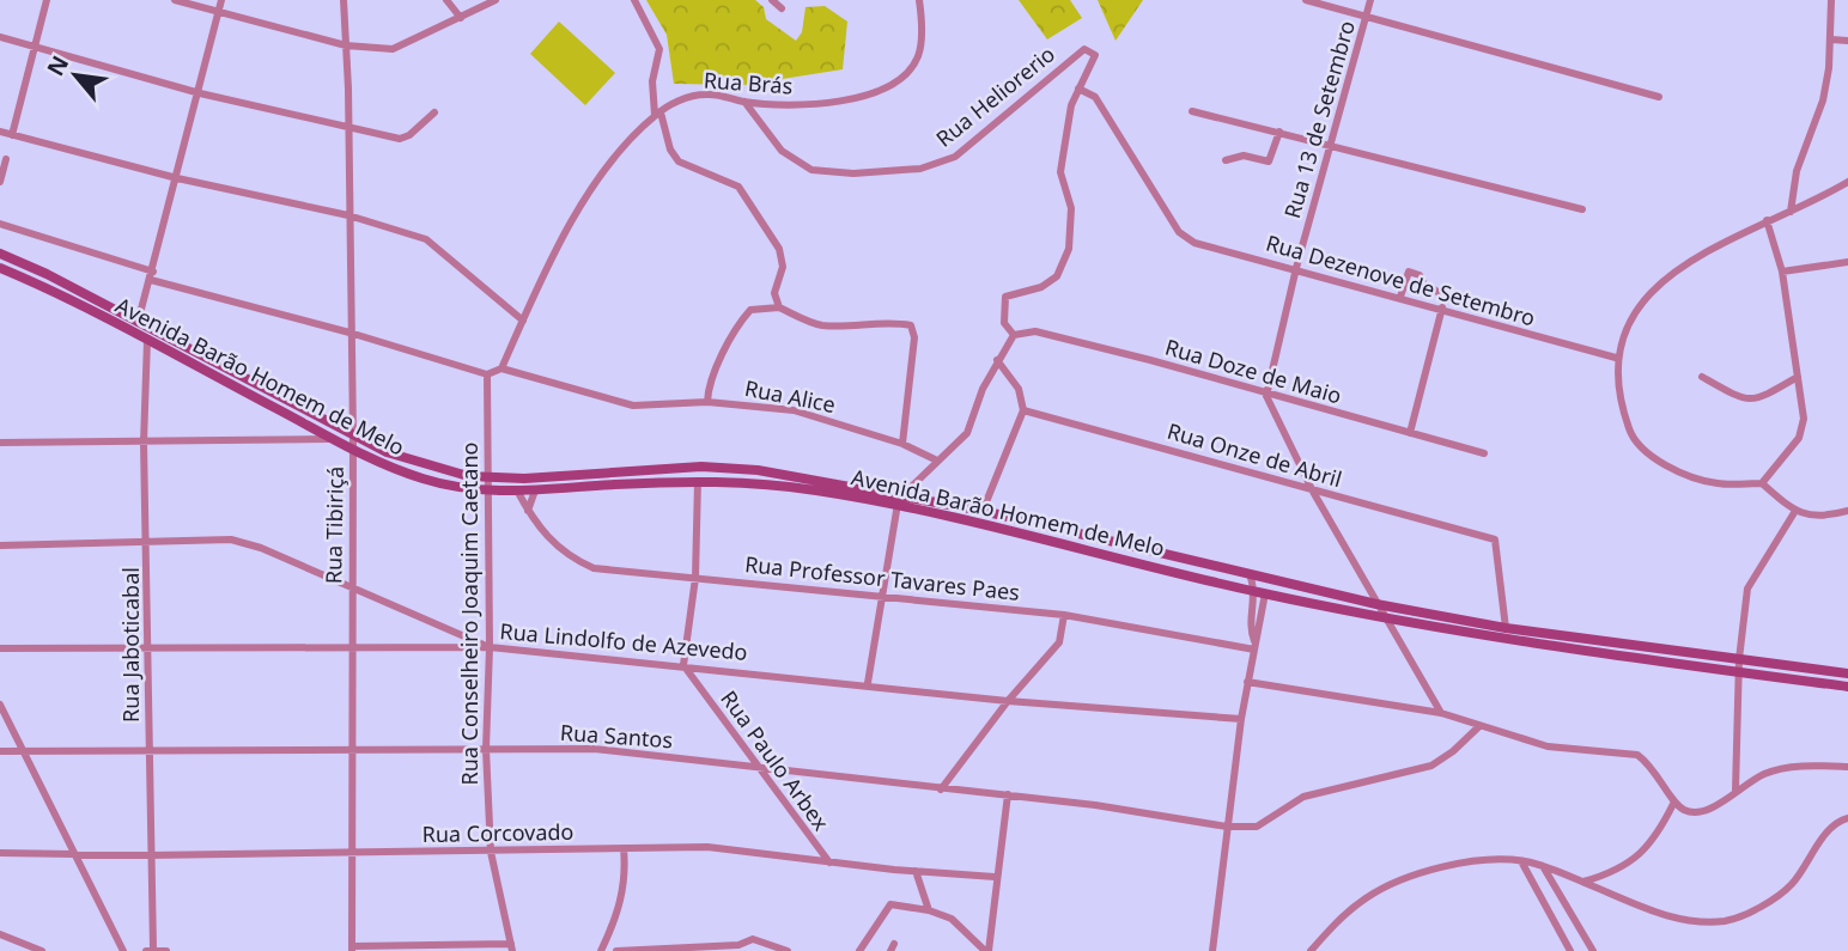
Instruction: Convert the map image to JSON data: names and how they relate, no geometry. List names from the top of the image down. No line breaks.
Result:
{"streets":{"main road":["Avenida Barão Homem de Melo"],"street":["Rua Brás","Rua Heliorerio","Rua 13 de Setembro","Rua Dezenove de Setembro","Rua Doze de Maio","Rua Alice","Rua Onze de Abril","Rua Tibiriçá","Rua Professor Tavares Paes","Rua Conselheiro Joaquim Caetano","Rua Lindolfo de Azevedo","Rua Jaboticabal","Rua Santos","Rua Paulo Arbex","Rua Corcovado"]},"crossings":[["Rua Brás","Rua Heliorerio"],["Rua Brás","Rua Alice"],["Rua Heliorerio","Rua Dezenove de Setembro"],["Rua 13 de Setembro","Rua Dezenove de Setembro"],["Rua 13 de Setembro","Rua Doze de Maio"],["Avenida Barão Homem de Melo","Rua Onze de Abril"],["Avenida Barão Homem de Melo","Rua Tibiriçá"],["Avenida Barão Homem de Melo","Rua Professor Tavares Paes"],["Avenida Barão Homem de Melo","Rua Conselheiro Joaquim Caetano"],["Avenida Barão Homem de Melo","Rua Jaboticabal"],["Rua Tibiriçá","Rua Lindolfo de Azevedo"],["Rua Tibiriçá","Rua Santos"],["Rua Tibiriçá","Rua Corcovado"],["Rua Conselheiro Joaquim Caetano","Rua Lindolfo de Azevedo"],["Rua Conselheiro Joaquim Caetano","Rua Santos"],["Rua Conselheiro Joaquim Caetano","Rua Corcovado"],["Rua Lindolfo de Azevedo","Rua Jaboticabal"],["Rua Lindolfo de Azevedo","Rua Paulo Arbex"],["Rua Jaboticabal","Rua Santos"],["Rua Jaboticabal","Rua Corcovado"],["Rua Santos","Rua Paulo Arbex"],["Rua Paulo Arbex","Rua Corcovado"]],"north":"top left"}
